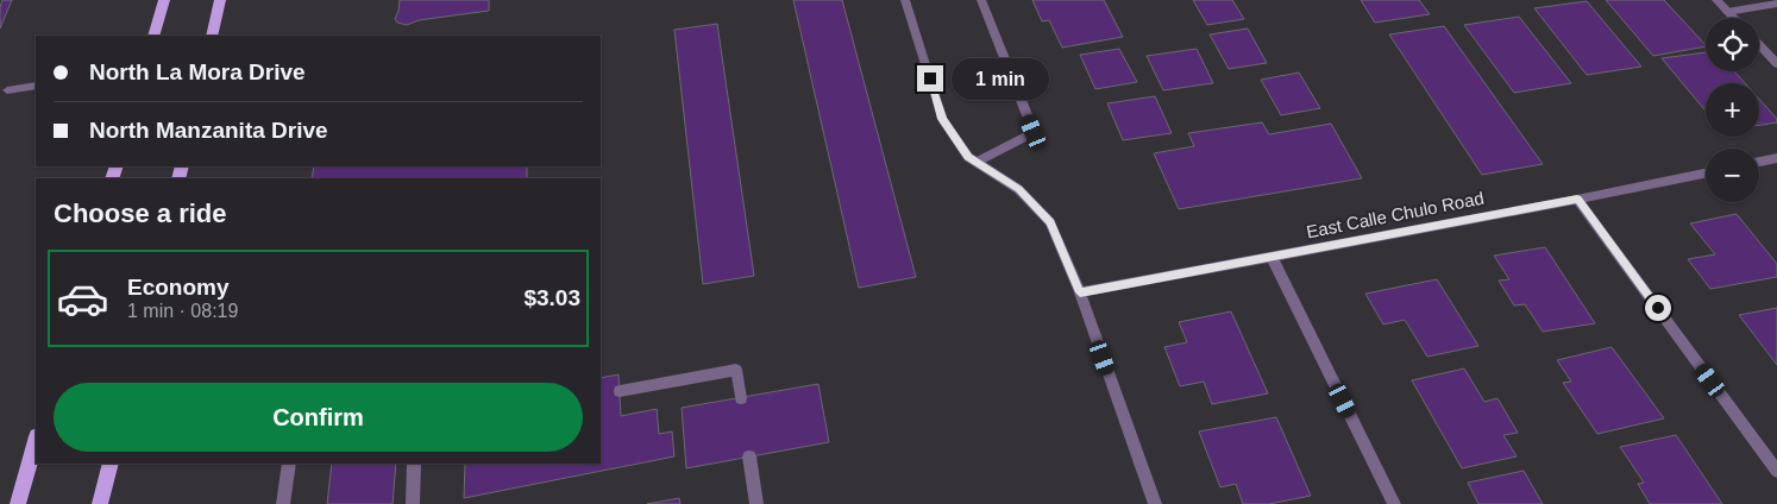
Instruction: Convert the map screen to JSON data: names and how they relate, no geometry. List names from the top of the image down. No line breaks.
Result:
{"streets":{"street":["East Calle Chulo Road"]},"page":{"map_buttons":["+","−"],"banner":["North La Mora Drive","North Manzanita Drive"],"bubble":"1 min","heading":"Choose a ride","list":[{"name":"Economy","note":"1 min · 08:19","value":"$3.03"}],"buttons":"Confirm"}}
